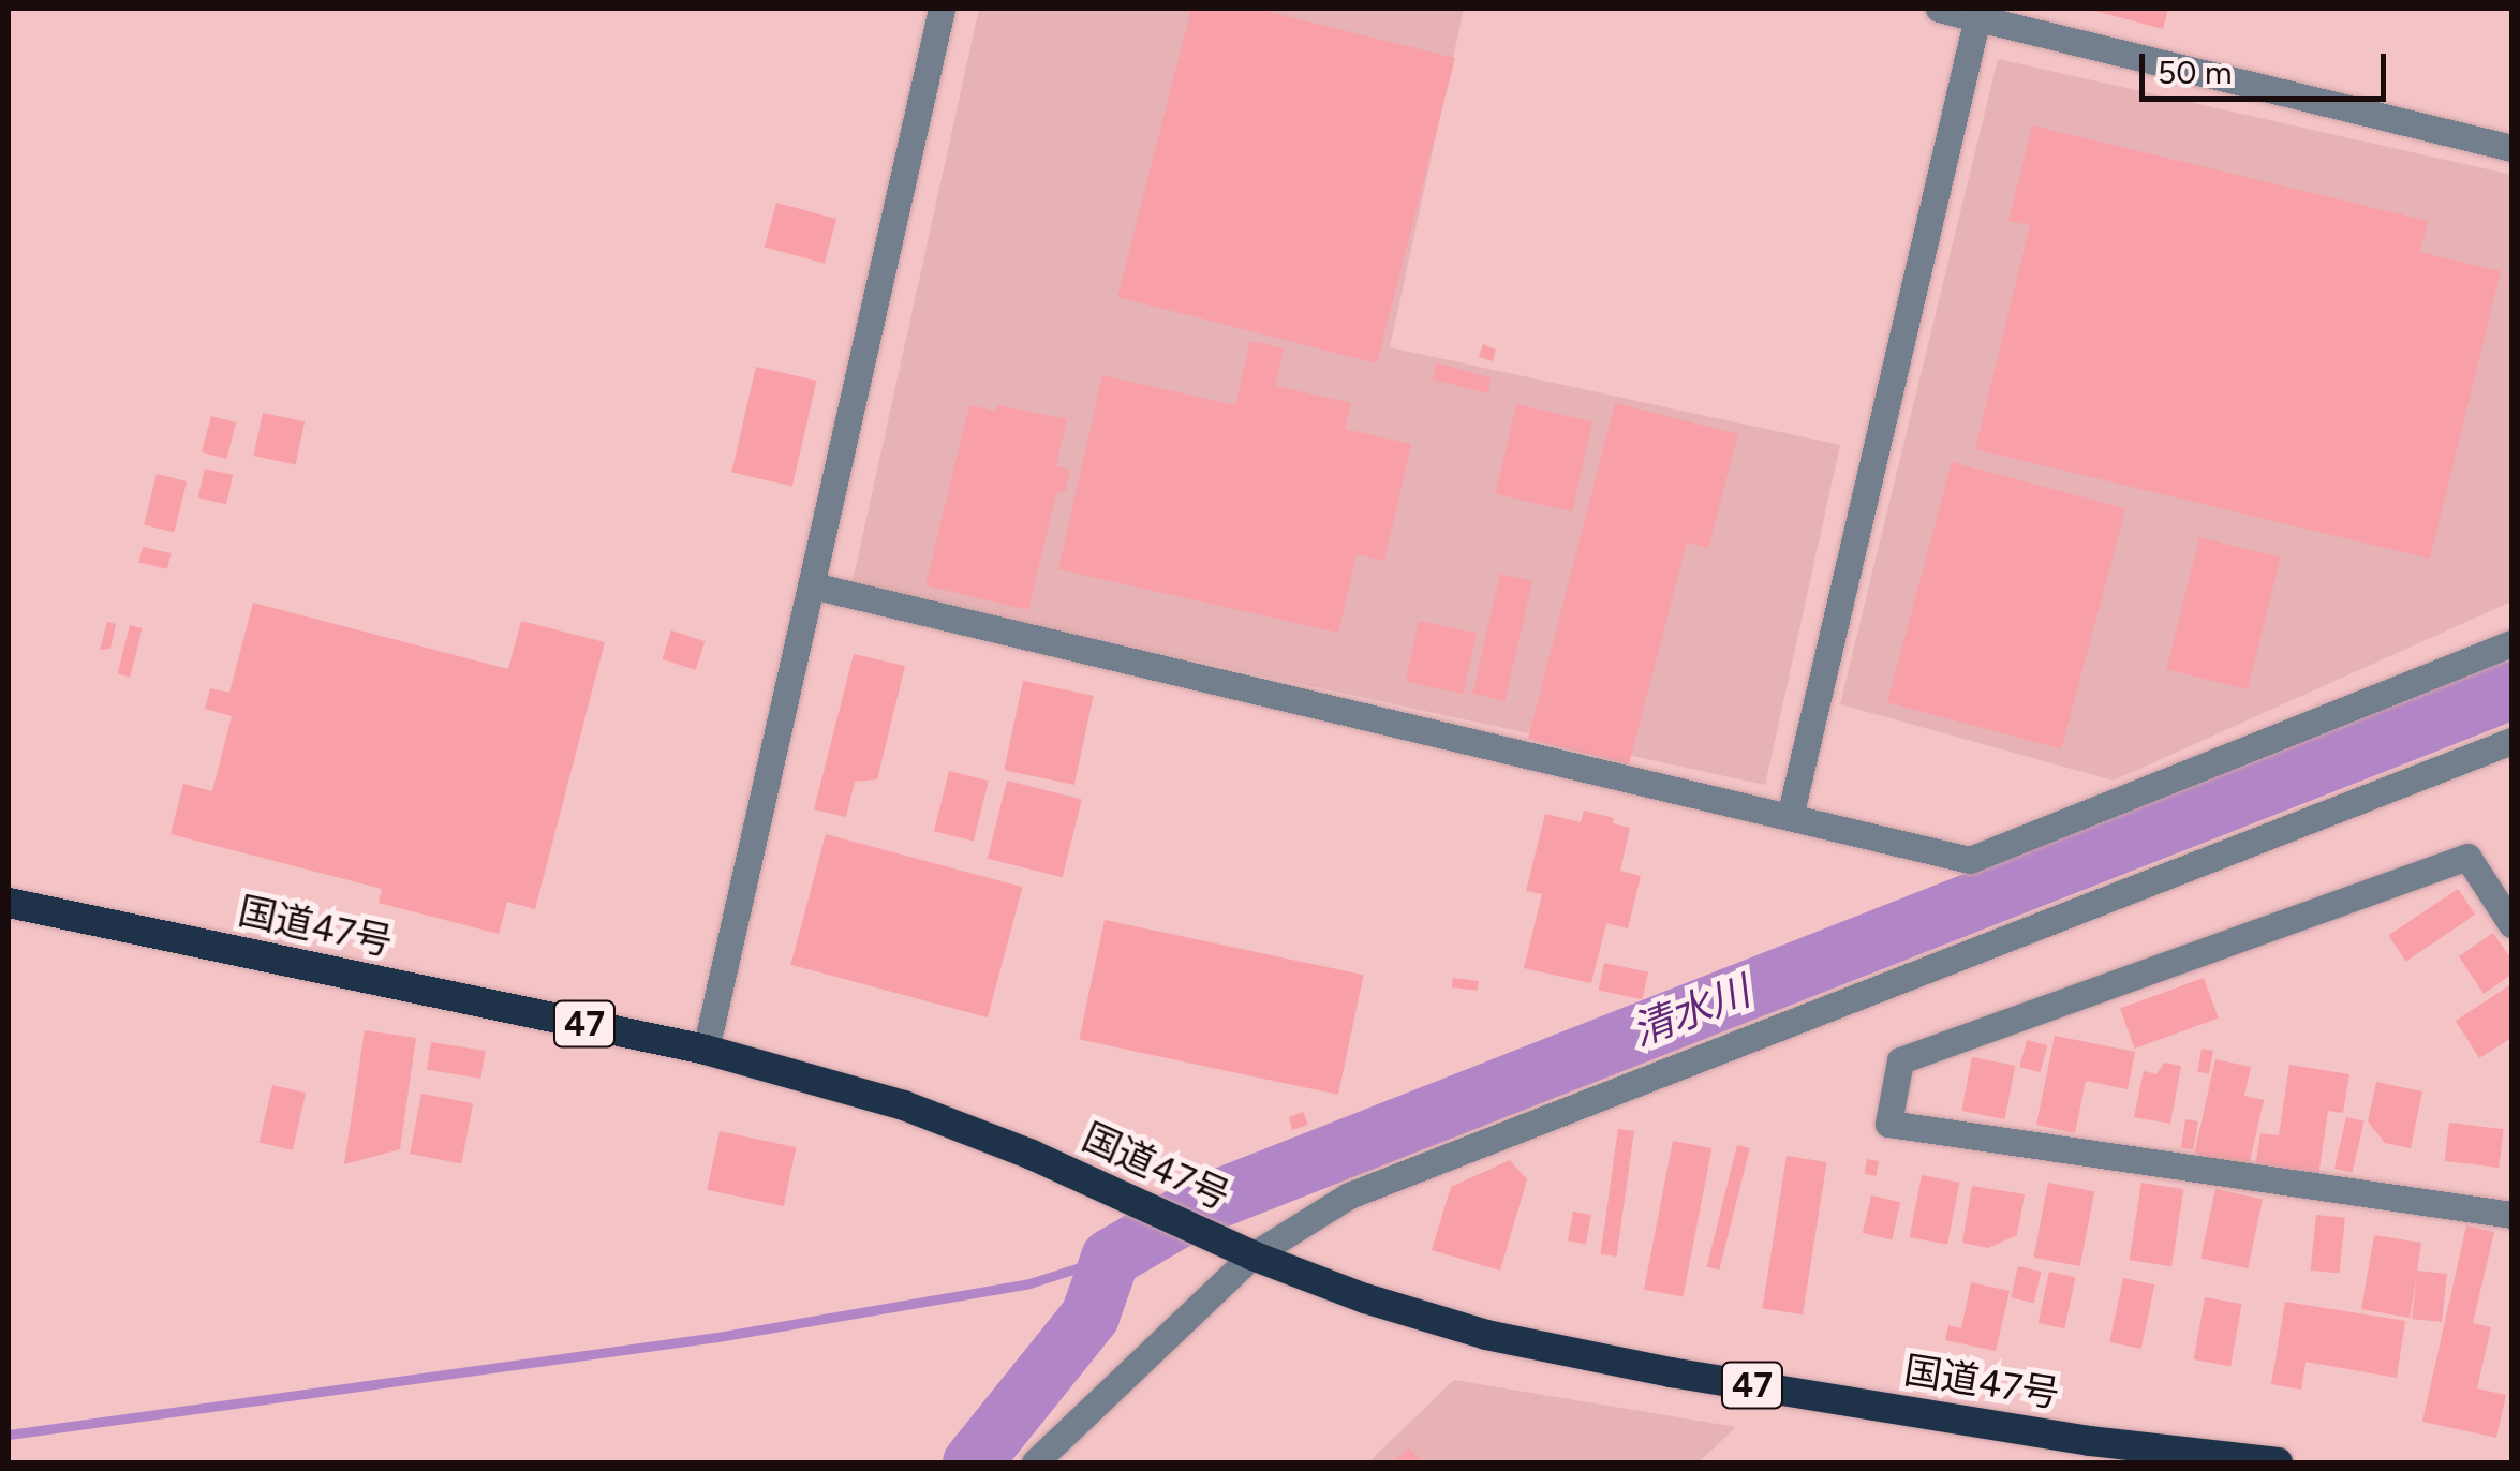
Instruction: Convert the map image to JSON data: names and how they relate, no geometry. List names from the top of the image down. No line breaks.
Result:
{"streets":{"highway":["国道47号","47"]},"water":["清水川"],"scale_bar":"50 m"}
